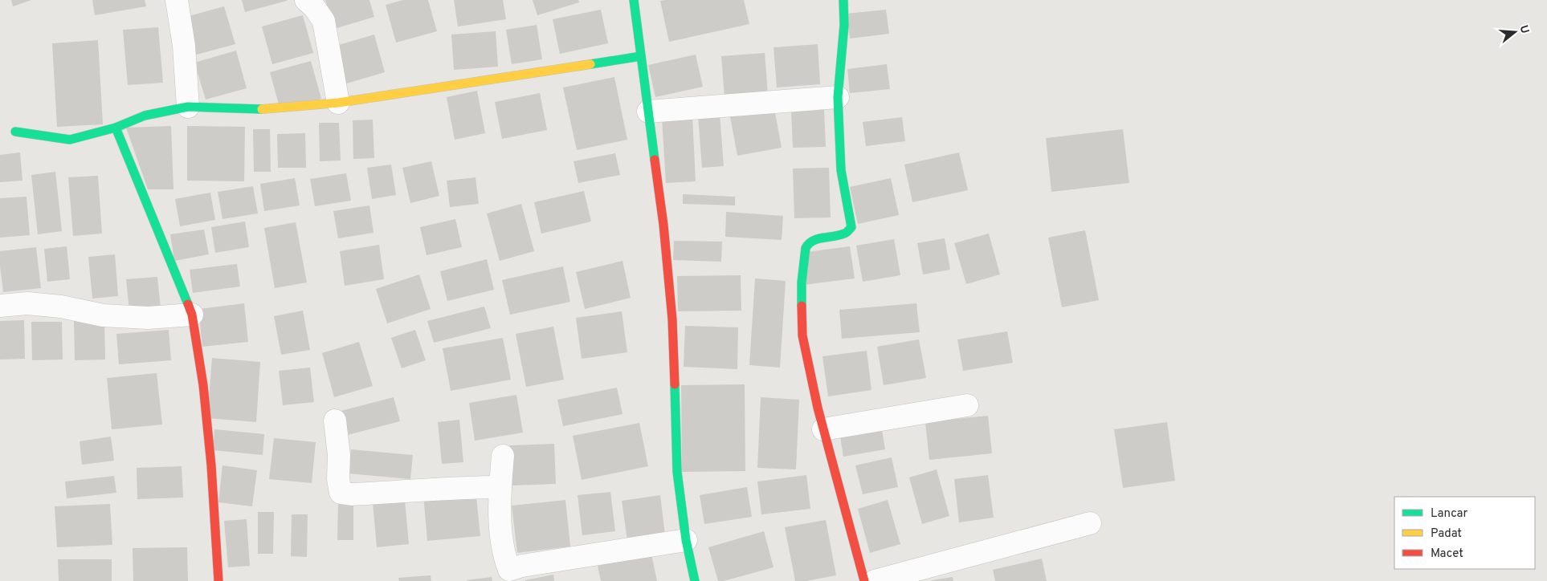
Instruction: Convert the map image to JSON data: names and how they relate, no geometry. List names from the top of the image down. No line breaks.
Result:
{"legend":["Lancar","Padat","Macet"],"north":"right"}
